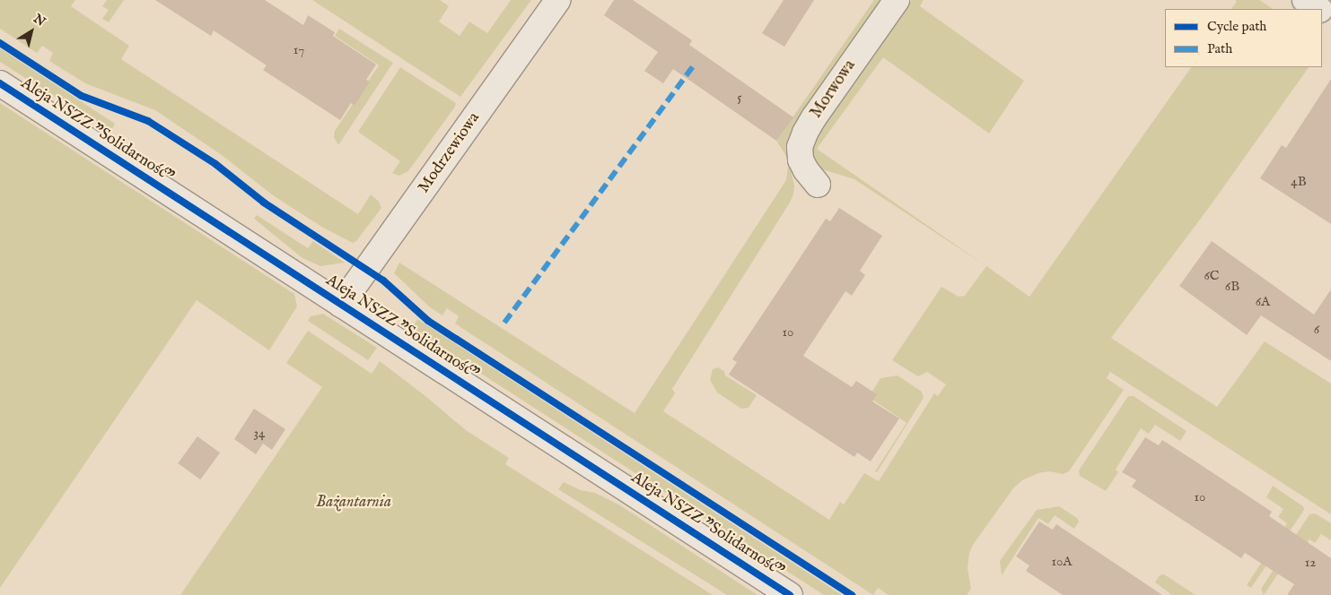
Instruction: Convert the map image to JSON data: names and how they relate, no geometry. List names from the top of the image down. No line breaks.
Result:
{"streets":{"street":["Morwowa","Aleja NSZZ \"Solidarność\"","Modrzewiowa"]},"crossings":[["Aleja NSZZ \"Solidarność\"","Modrzewiowa"]],"parks":["Bażantarnia"],"house_numbers":["17","5","4B","6C","6B","6A","6","10","34","10","10A","12"],"legend":["Cycle path","Path"],"north":"top right"}
